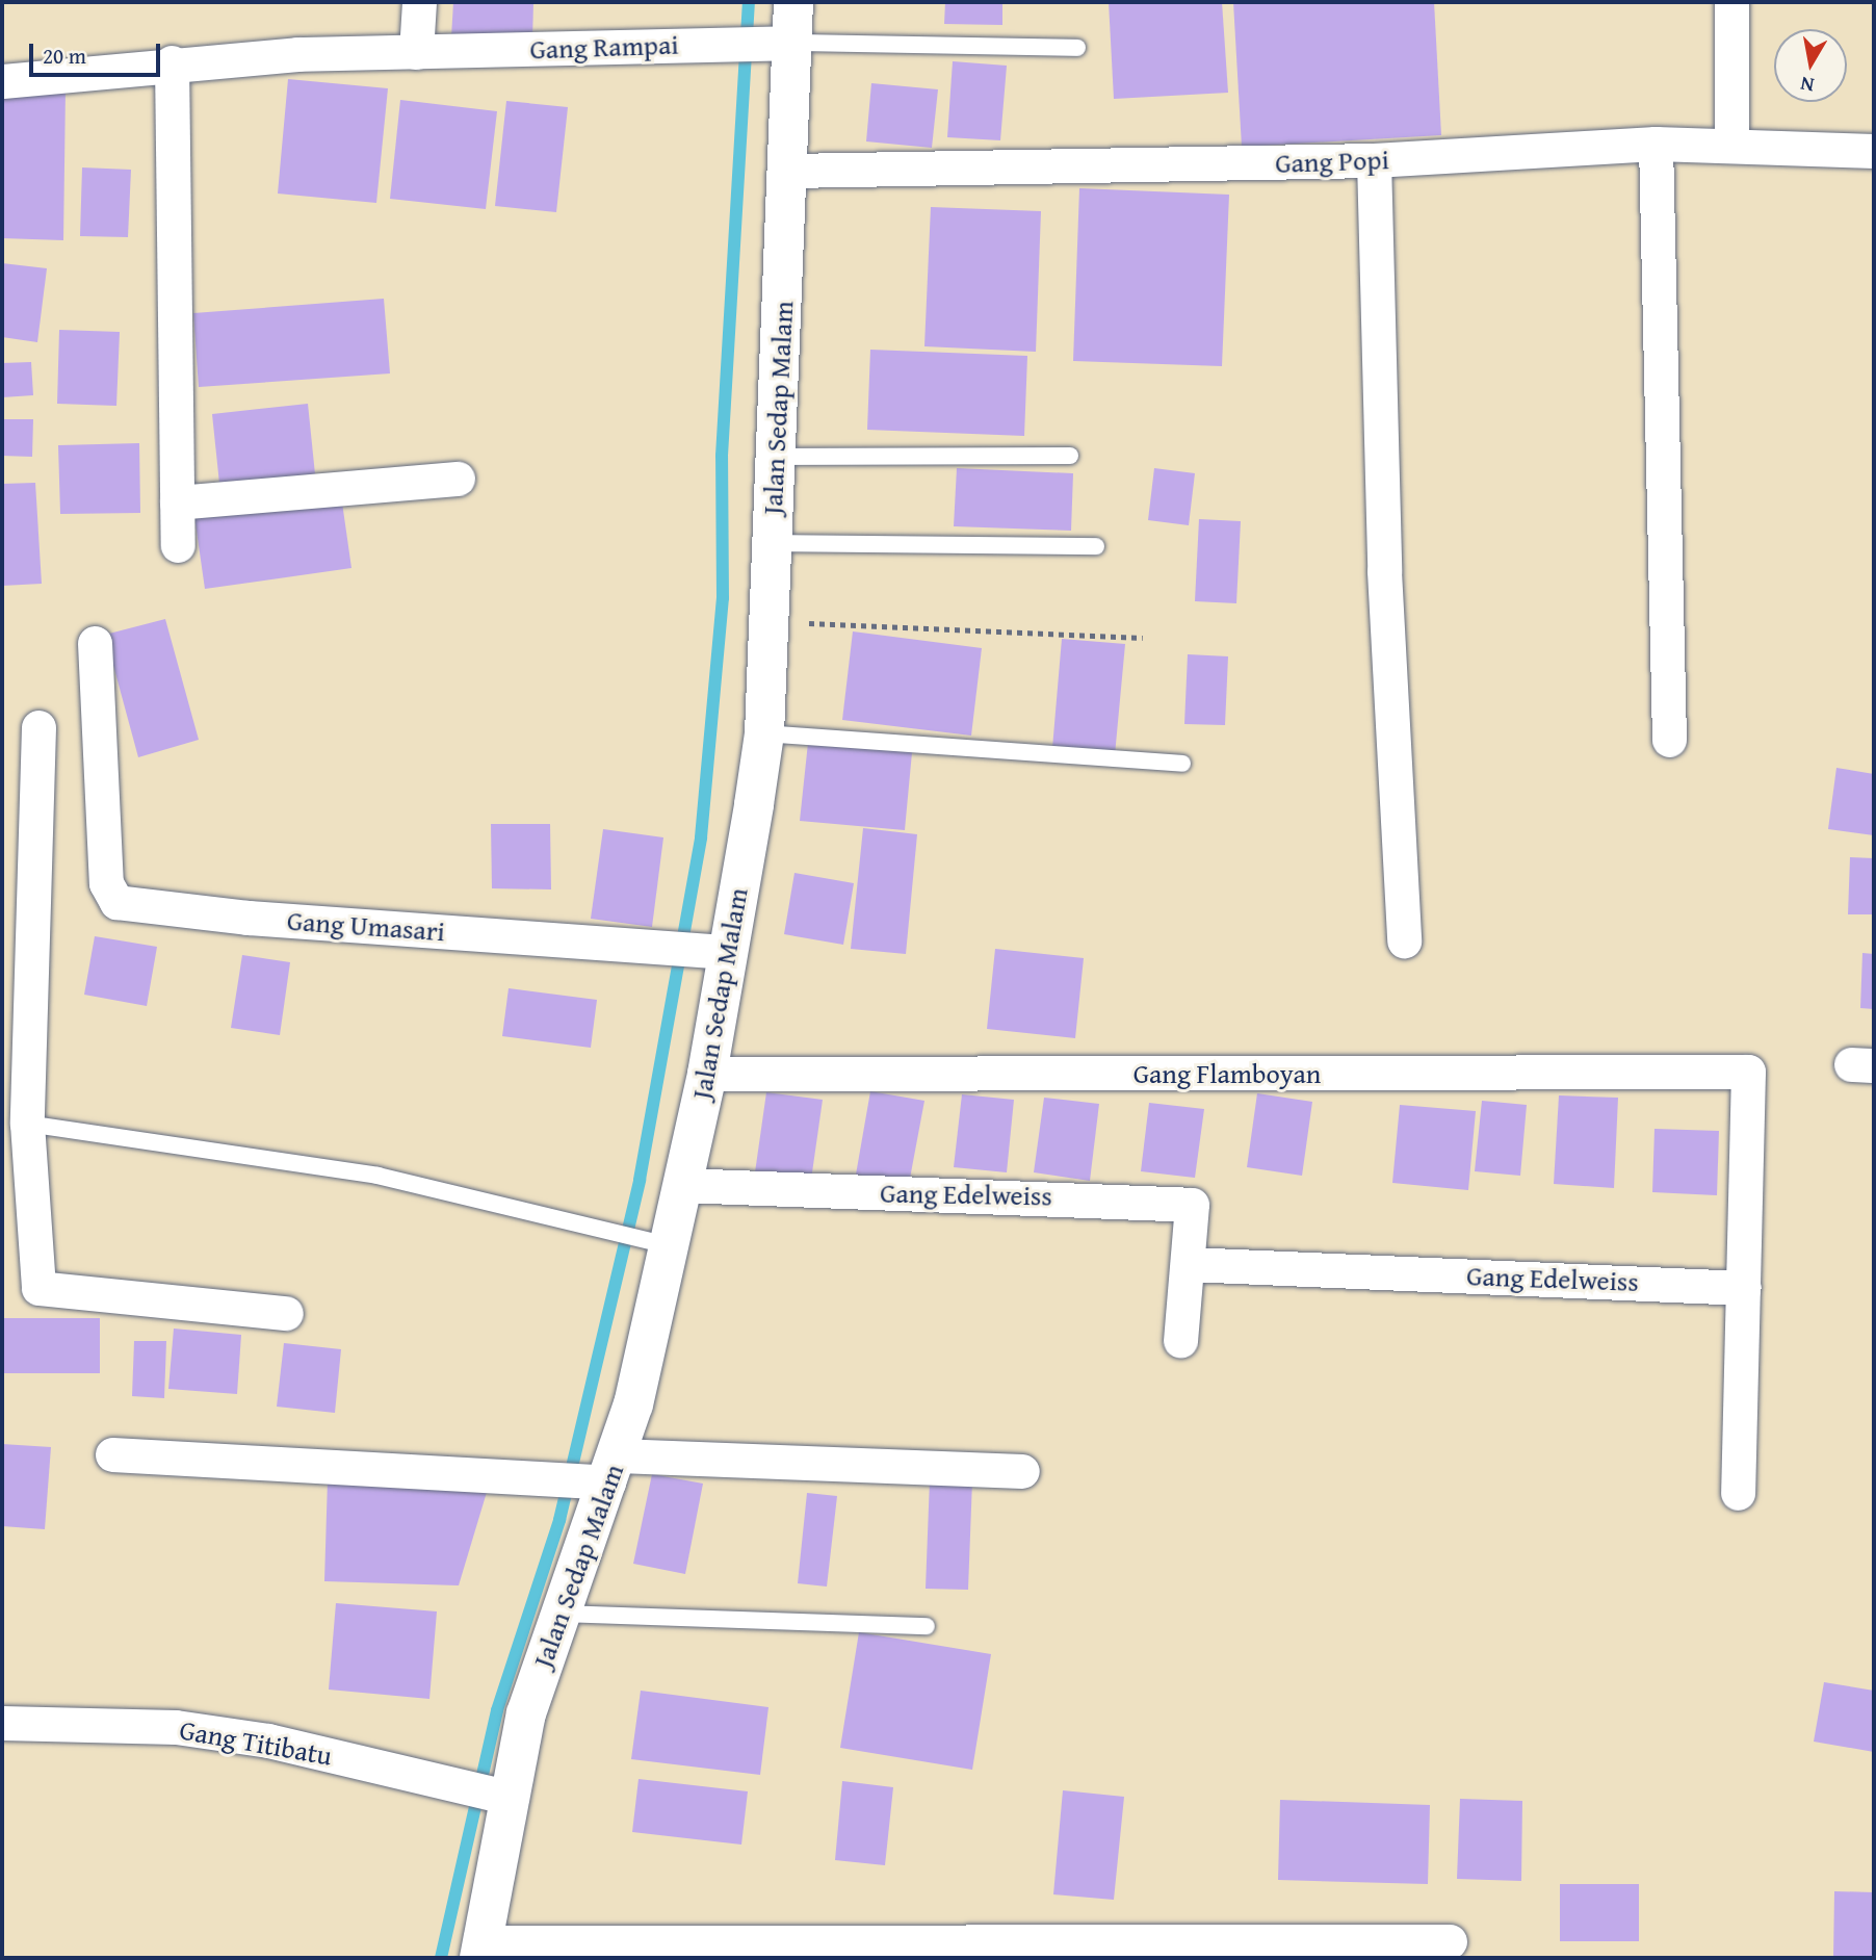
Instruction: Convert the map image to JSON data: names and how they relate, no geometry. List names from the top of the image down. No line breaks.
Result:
{"streets":{"street":["Gang Rampai","Gang Popi","Jalan Sedap Malam","Gang Umasari","Gang Flamboyan","Gang Edelweiss","Gang Titibatu"]},"crossings":[["Gang Rampai","Jalan Sedap Malam"],["Gang Popi","Jalan Sedap Malam"],["Jalan Sedap Malam","Gang Umasari"],["Jalan Sedap Malam","Gang Flamboyan"],["Jalan Sedap Malam","Gang Edelweiss"],["Jalan Sedap Malam","Gang Titibatu"],["Gang Flamboyan","Gang Edelweiss"]],"scale_bar":"20 m","north":"bottom"}
